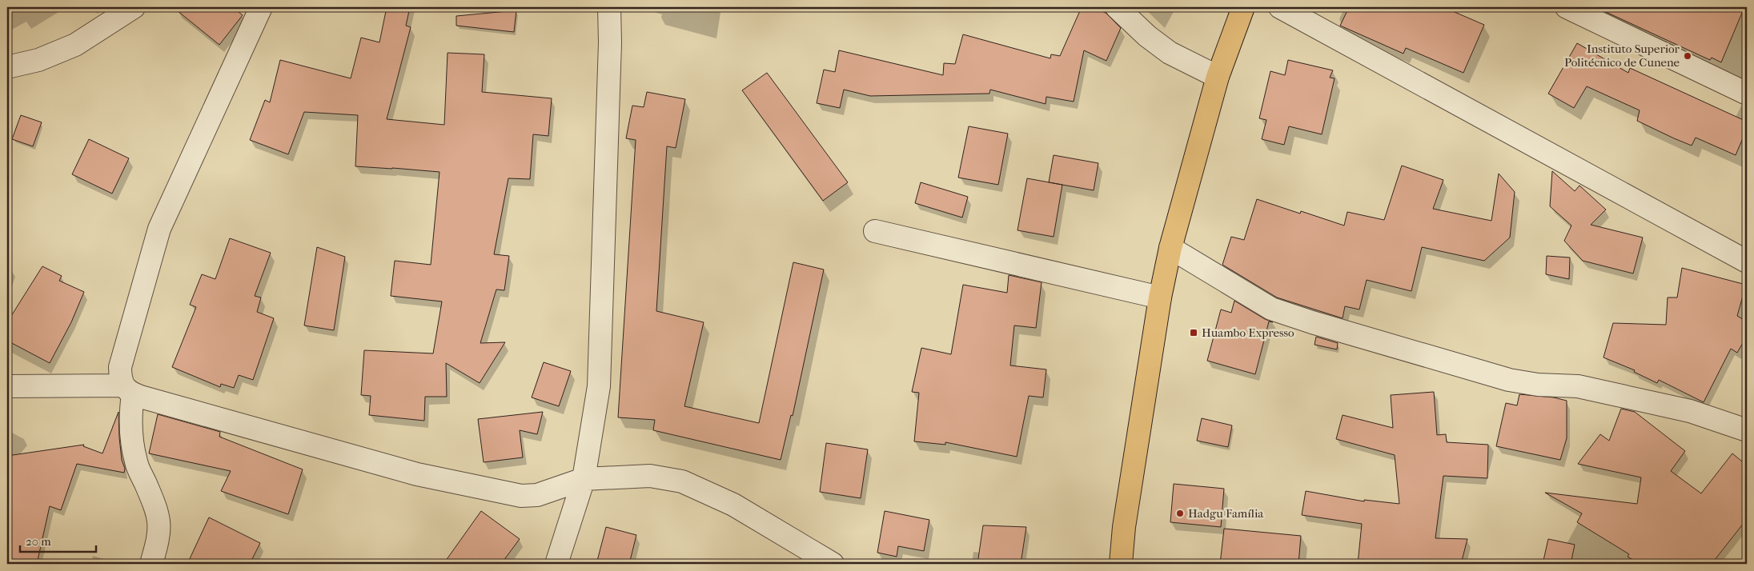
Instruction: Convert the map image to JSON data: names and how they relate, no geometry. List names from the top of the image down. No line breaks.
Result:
{"places":{"other":["Instituto Superior Politécnico de Cunene","Hadgu Família"],"transit":["Huambo Expresso"]},"scale_bar":"20 m"}
